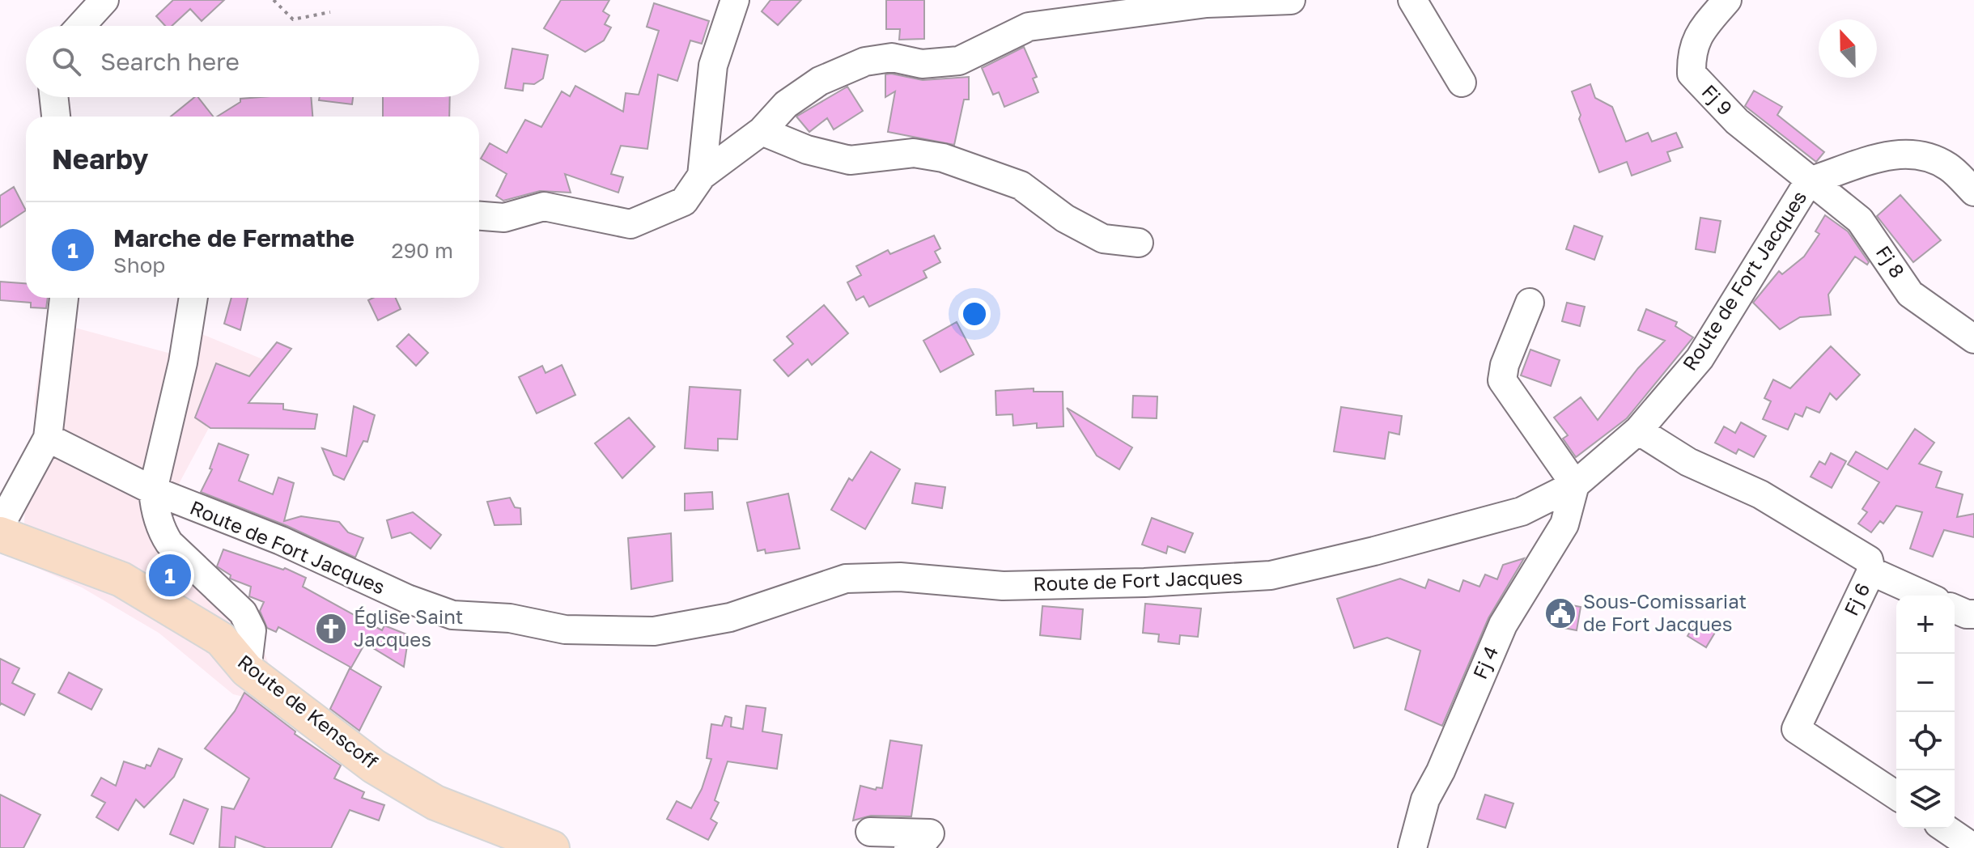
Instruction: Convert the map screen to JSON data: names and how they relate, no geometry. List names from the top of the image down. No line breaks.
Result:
{"streets":{"main road":["Route de Kenscoff"],"street":["Fj 9","Fj 8","Route de Fort Jacques","Fj 6","Fj 4"]},"crossings":[["Fj 9","Fj 8"],["Fj 9","Route de Fort Jacques"],["Fj 8","Route de Fort Jacques"],["Route de Fort Jacques","Fj 6"],["Route de Fort Jacques","Fj 4"]],"places":{"public building":["Sous-Comissariat de Fort Jacques"],"church":["Église Saint Jacques"]},"north":"top","page":{"search":"Search here","heading":"Nearby","list":[{"mark":"1","name":"Marche de Fermathe","note":"Shop","value":"290 m"}],"pins":"1","map_buttons":["+","−"]}}
